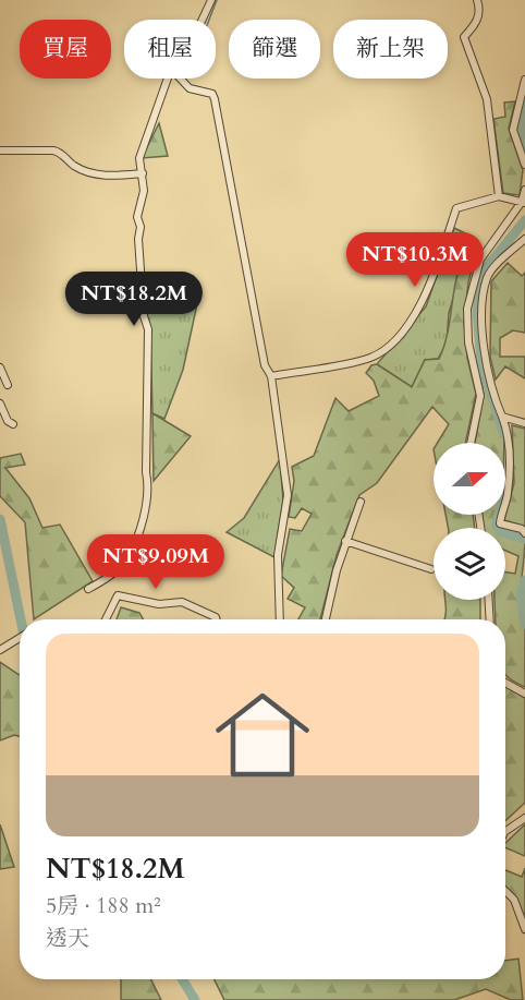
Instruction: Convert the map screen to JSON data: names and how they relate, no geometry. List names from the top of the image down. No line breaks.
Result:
{"north":"right","page":{"chip":["買屋","租屋","篩選","新上架"],"price":["NT$10.3M","NT$18.2M","NT$9.09M"],"list":[{"name":"NT$18.2M","note":"5房 · 188 m² · 透天"}]}}
